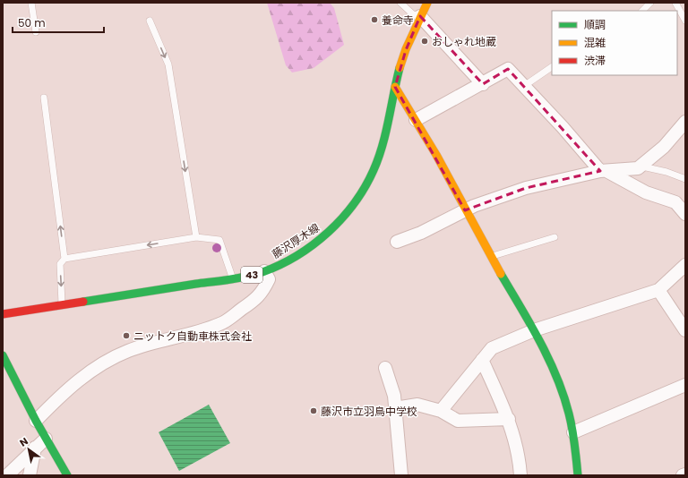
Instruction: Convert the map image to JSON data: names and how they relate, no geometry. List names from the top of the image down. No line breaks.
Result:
{"streets":{"main road":["藤沢厚木線","43"]},"places":["養命寺","おしゃれ地蔵","ニットク自動車株式会社","藤沢市立羽鳥中学校"],"legend":["順調","混雑","渋滞"],"scale_bar":"50 m","north":"top left"}
